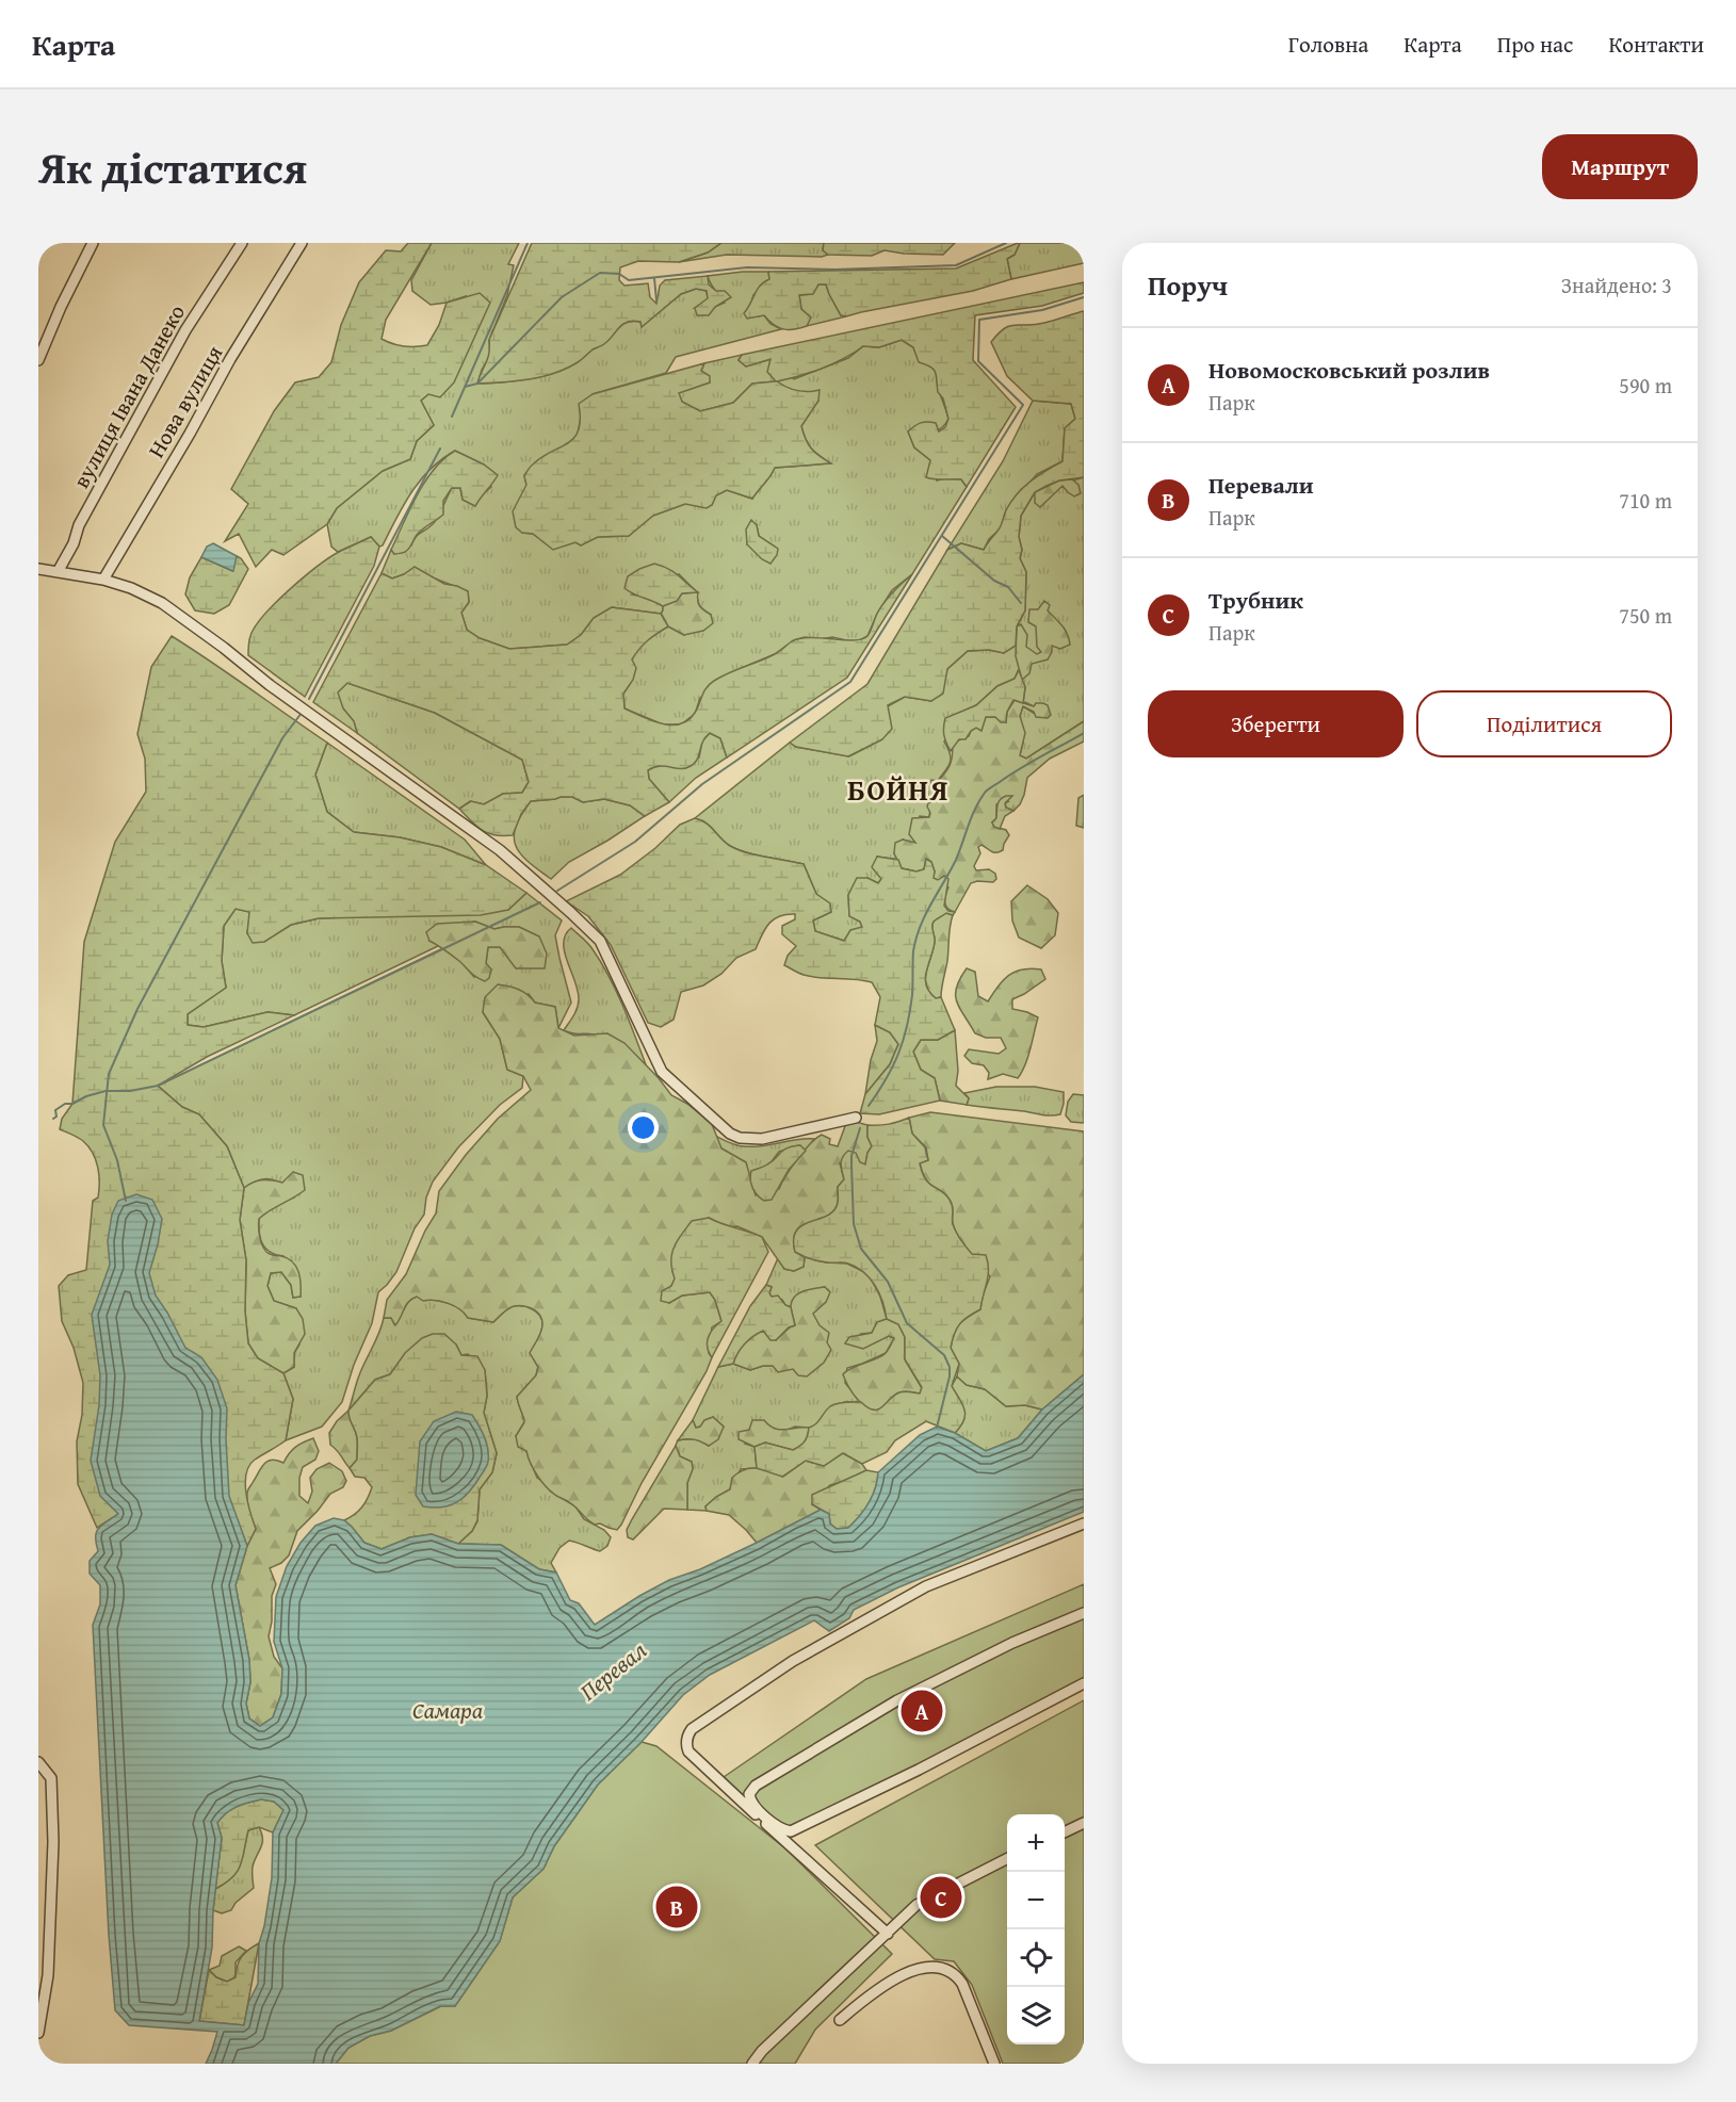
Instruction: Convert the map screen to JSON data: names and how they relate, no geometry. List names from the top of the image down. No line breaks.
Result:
{"streets":{"street":["вулиця Івана Данеко","Нова вулиця"]},"districts":["БОЙНЯ"],"water":["Перевал","Самара"],"page":{"header":"Карта","nav":["Головна","Карта","Про нас","Контакти"],"title":"Як дістатися","buttons":["Маршрут",["Зберегти","Поділитися"]],"heading":["Поруч","Знайдено: 3"],"list":[{"mark":"A","name":"Новомосковський розлив","note":"Парк","value":"590 m"},{"mark":"B","name":"Перевали","note":"Парк","value":"710 m"},{"mark":"C","name":"Трубник","note":"Парк","value":"750 m"}],"pins":["A","C","B"],"map_buttons":["+","−"]}}
